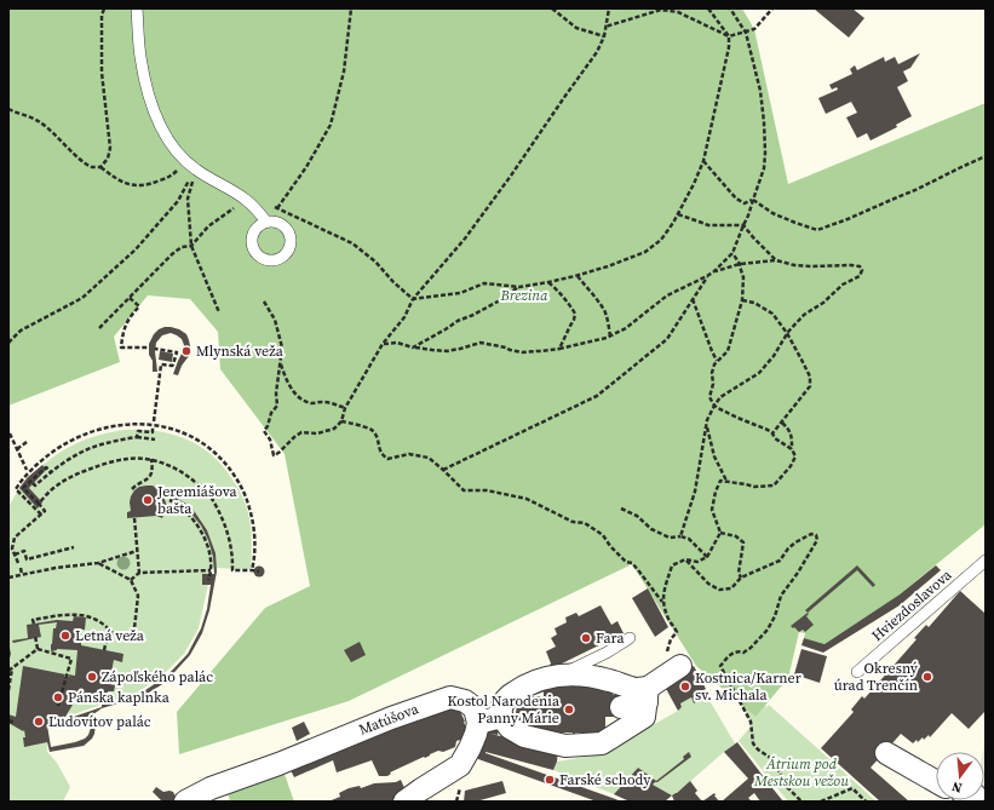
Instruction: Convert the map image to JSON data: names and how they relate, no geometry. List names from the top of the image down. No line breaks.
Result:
{"streets":{"street":["Matúšova"],"lane":["Hviezdoslavova"]},"parks":["Brezina","Átrium pod Mestskou vežou"],"places":["Mlynská veža","Jeremiášova bašta","Letná veža","Fara","Zápoľského palác","Okresný úrad Trenčín","Kostnica/Karner sv. Michala","Pánska kaplnka","Kostol Narodenia Panny Márie","Ľudovítov palác","Farské schody"],"north":"bottom"}
